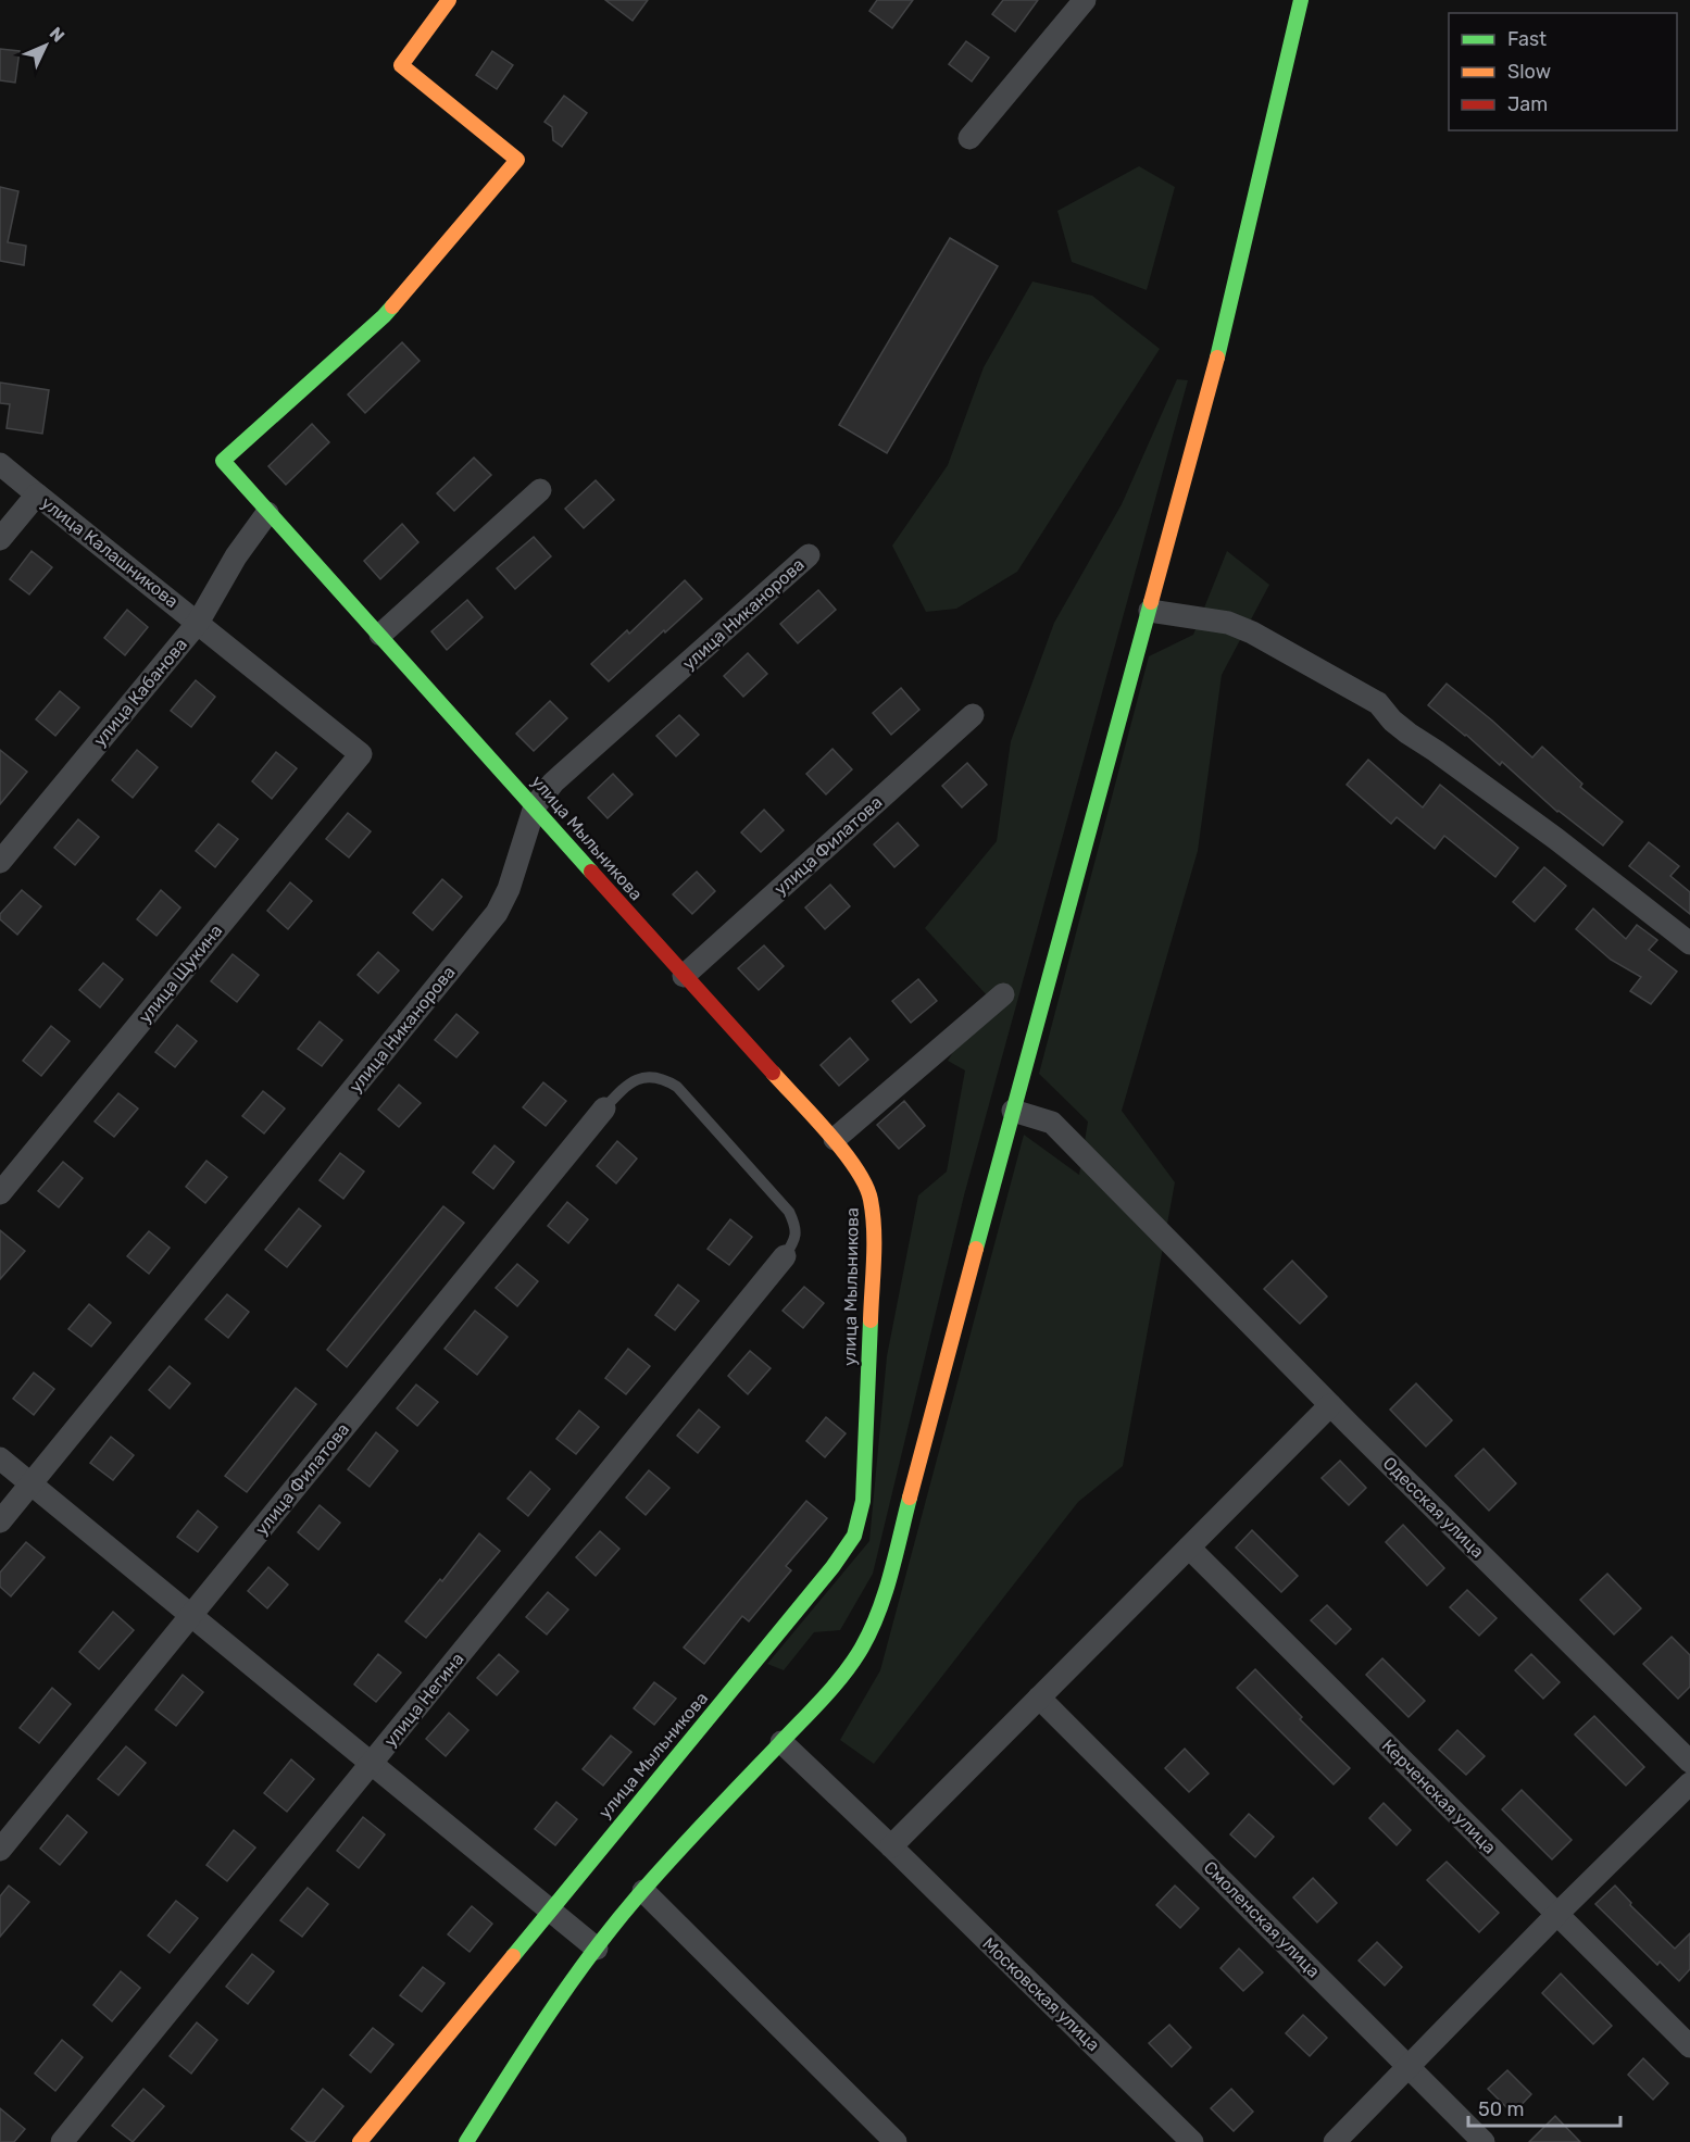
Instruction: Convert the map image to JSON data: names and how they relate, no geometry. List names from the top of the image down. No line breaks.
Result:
{"streets":{"street":["улица Калашникова","улица Никанорова","улица Кабанова","улица Мыльникова","улица Филатова","улица Щукина","Одесская улица","улица Негина","Керченская улица","Смоленская улица","Московская улица"]},"crossings":[["улица Калашникова","улица Кабанова"],["улица Калашникова","улица Щукина"],["улица Никанорова","улица Мыльникова"],["улица Кабанова","улица Мыльникова"],["улица Мыльникова","улица Филатова"]],"legend":["Fast","Slow","Jam"],"scale_bar":"50 m","north":"top right"}
